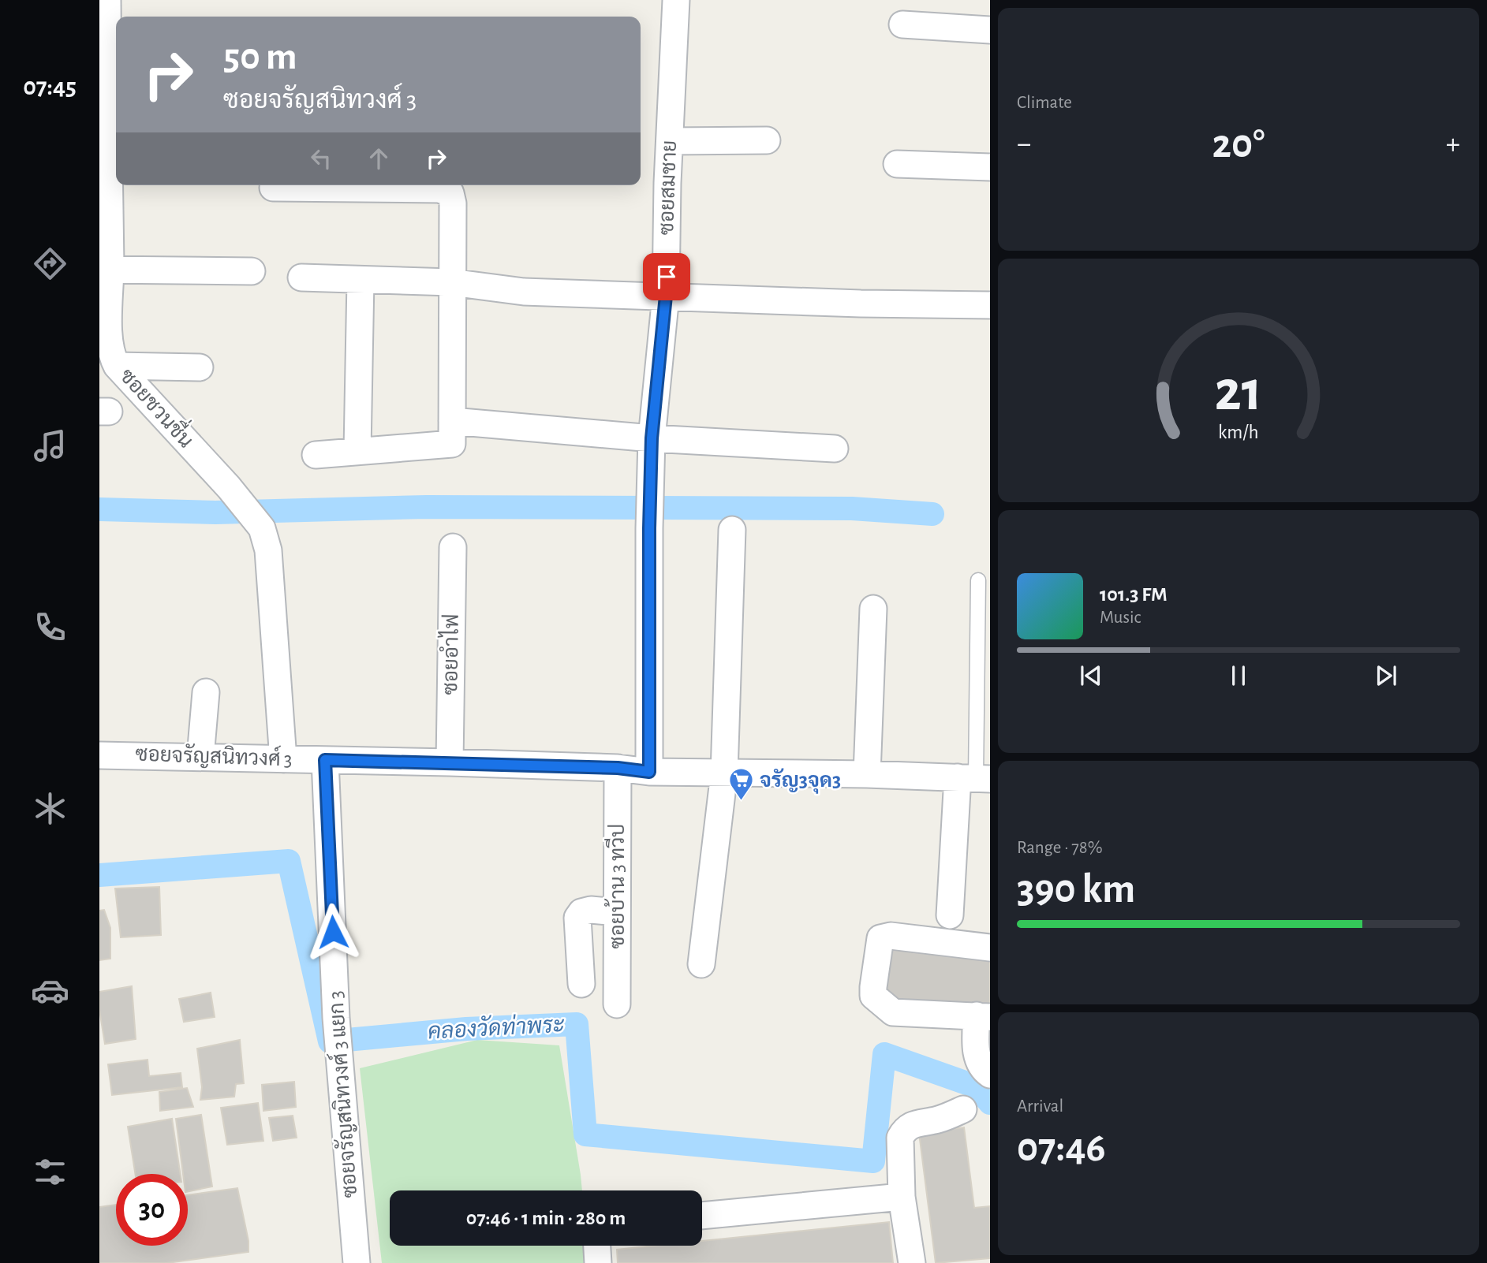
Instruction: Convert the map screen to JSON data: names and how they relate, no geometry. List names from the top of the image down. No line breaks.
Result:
{"streets":{"street":["ซอยสมชาย","ซอยชวนชื่น","ซอยอำไฟ","ซอยจรัญสนิทวงศ์ 3","ซอยบ้าน 3 ทวีป","ซอยจรัญสนิทวงศ์ 3 แยก 3"]},"crossings":[["ซอยสมชาย","ซอยจรัญสนิทวงศ์ 3"],["ซอยชวนชื่น","ซอยจรัญสนิทวงศ์ 3"],["ซอยอำไฟ","ซอยจรัญสนิทวงศ์ 3"],["ซอยจรัญสนิทวงศ์ 3","ซอยบ้าน 3 ทวีป"],["ซอยจรัญสนิทวงศ์ 3","ซอยจรัญสนิทวงศ์ 3 แยก 3"]],"water":["คลองวัดท่าพระ"],"places":{"supermarket":["จรัญ3จุด3"]},"page":{"tabs":"07:45","tile":["Climate",["Range · 78%","390 km"],["Arrival","07:46"]],"turn":["50 m","ซอยจรัญสนิทวงศ์ 3"],"heat":["−","20°","+"],"song":["101.3 FM","Music"],"limit":"30","trip":"07:46 · 1 min · 280 m","gauge":["21","km/h"]}}
